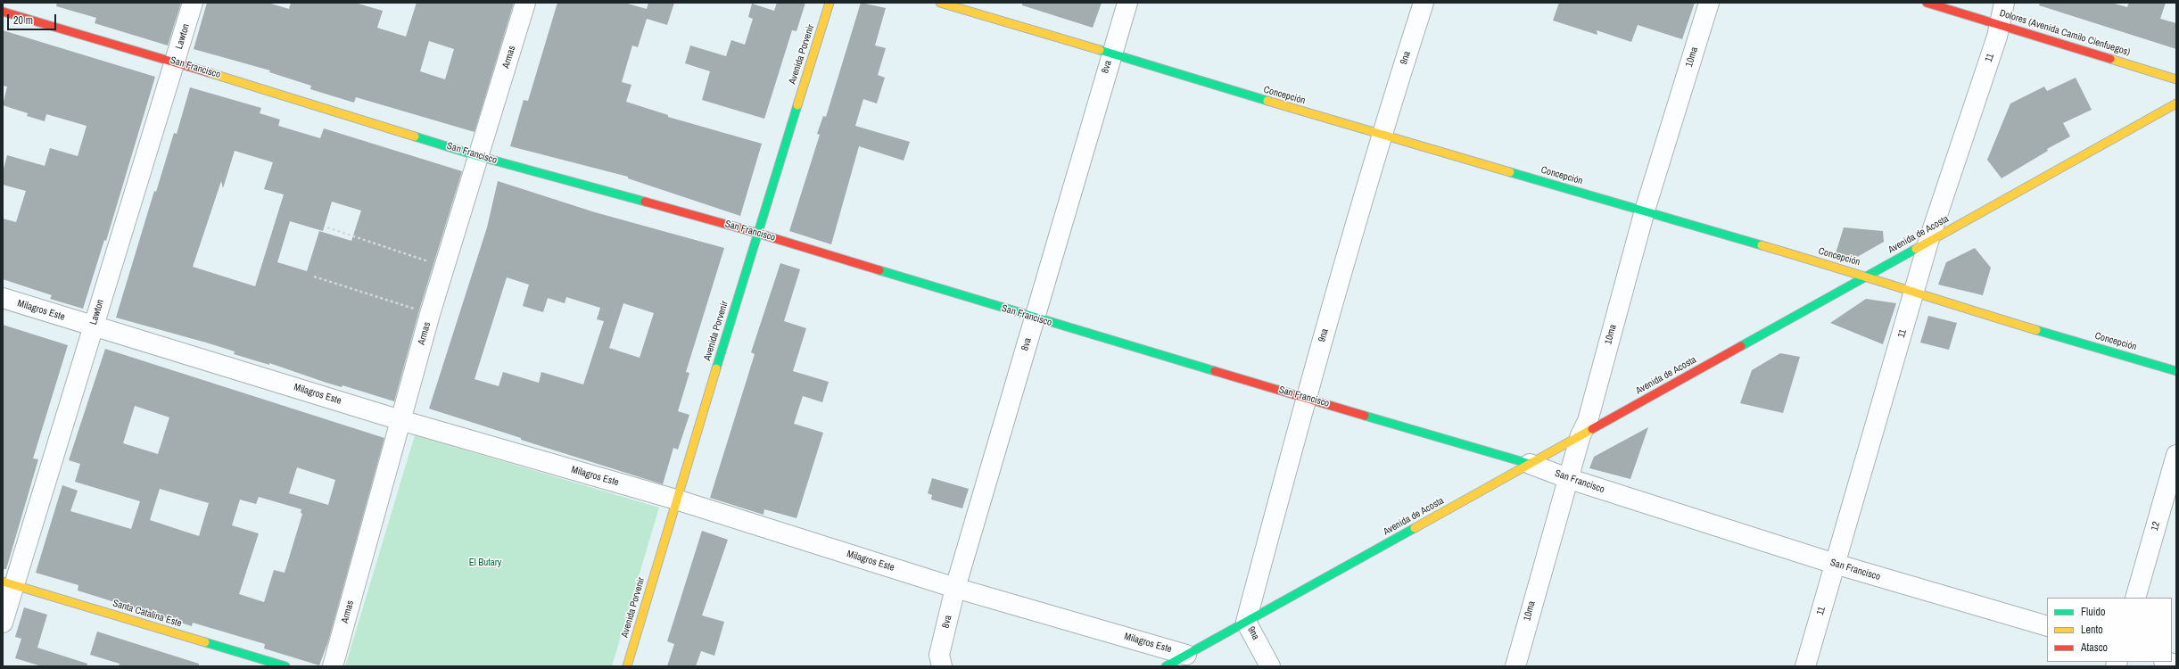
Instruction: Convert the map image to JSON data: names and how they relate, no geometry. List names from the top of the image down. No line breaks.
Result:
{"streets":{"street":["Dolores (Avenida Camilo Cienfuegos)","Lawton","Avenida Porvenir","Armas","10ma","9na","11","8va","San Francisco","Concepción","Avenida de Acosta","Milagros Este","12","Santa Catalina Este"]},"crossings":[["Dolores (Avenida Camilo Cienfuegos)","11"],["Lawton","San Francisco"],["Lawton","Milagros Este"],["Lawton","Santa Catalina Este"],["Avenida Porvenir","San Francisco"],["Avenida Porvenir","Milagros Este"],["Armas","San Francisco"],["Armas","Milagros Este"],["10ma","San Francisco"],["10ma","Concepción"],["10ma","Avenida de Acosta"],["9na","San Francisco"],["9na","Concepción"],["9na","Avenida de Acosta"],["11","San Francisco"],["11","Concepción"],["11","Avenida de Acosta"],["8va","San Francisco"],["8va","Concepción"],["8va","Milagros Este"],["San Francisco","Avenida de Acosta"],["Concepción","Avenida de Acosta"],["Avenida de Acosta","Milagros Este"]],"parks":["El Butary"],"legend":["Fluido","Lento","Atasco"],"scale_bar":"20 m"}
